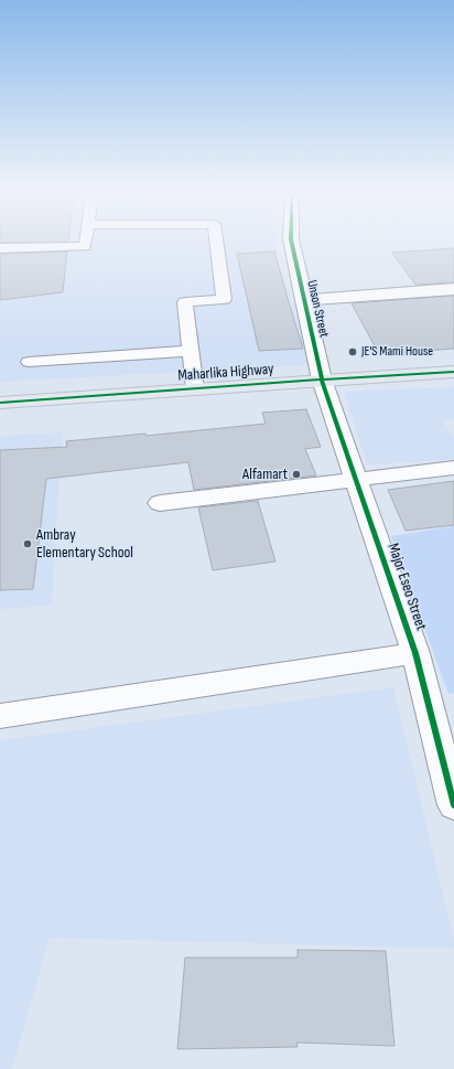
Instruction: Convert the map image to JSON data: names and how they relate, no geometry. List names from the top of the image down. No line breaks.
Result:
{"streets":{"main road":["Maharlika Highway"],"street":["Unson Street","Major Eseo Street"]},"crossings":[["Unson Street","Maharlika Highway"],["Unson Street","Major Eseo Street"],["Maharlika Highway","Major Eseo Street"]],"places":["JE'S Mami House","Alfamart","Ambray Elementary School"]}
